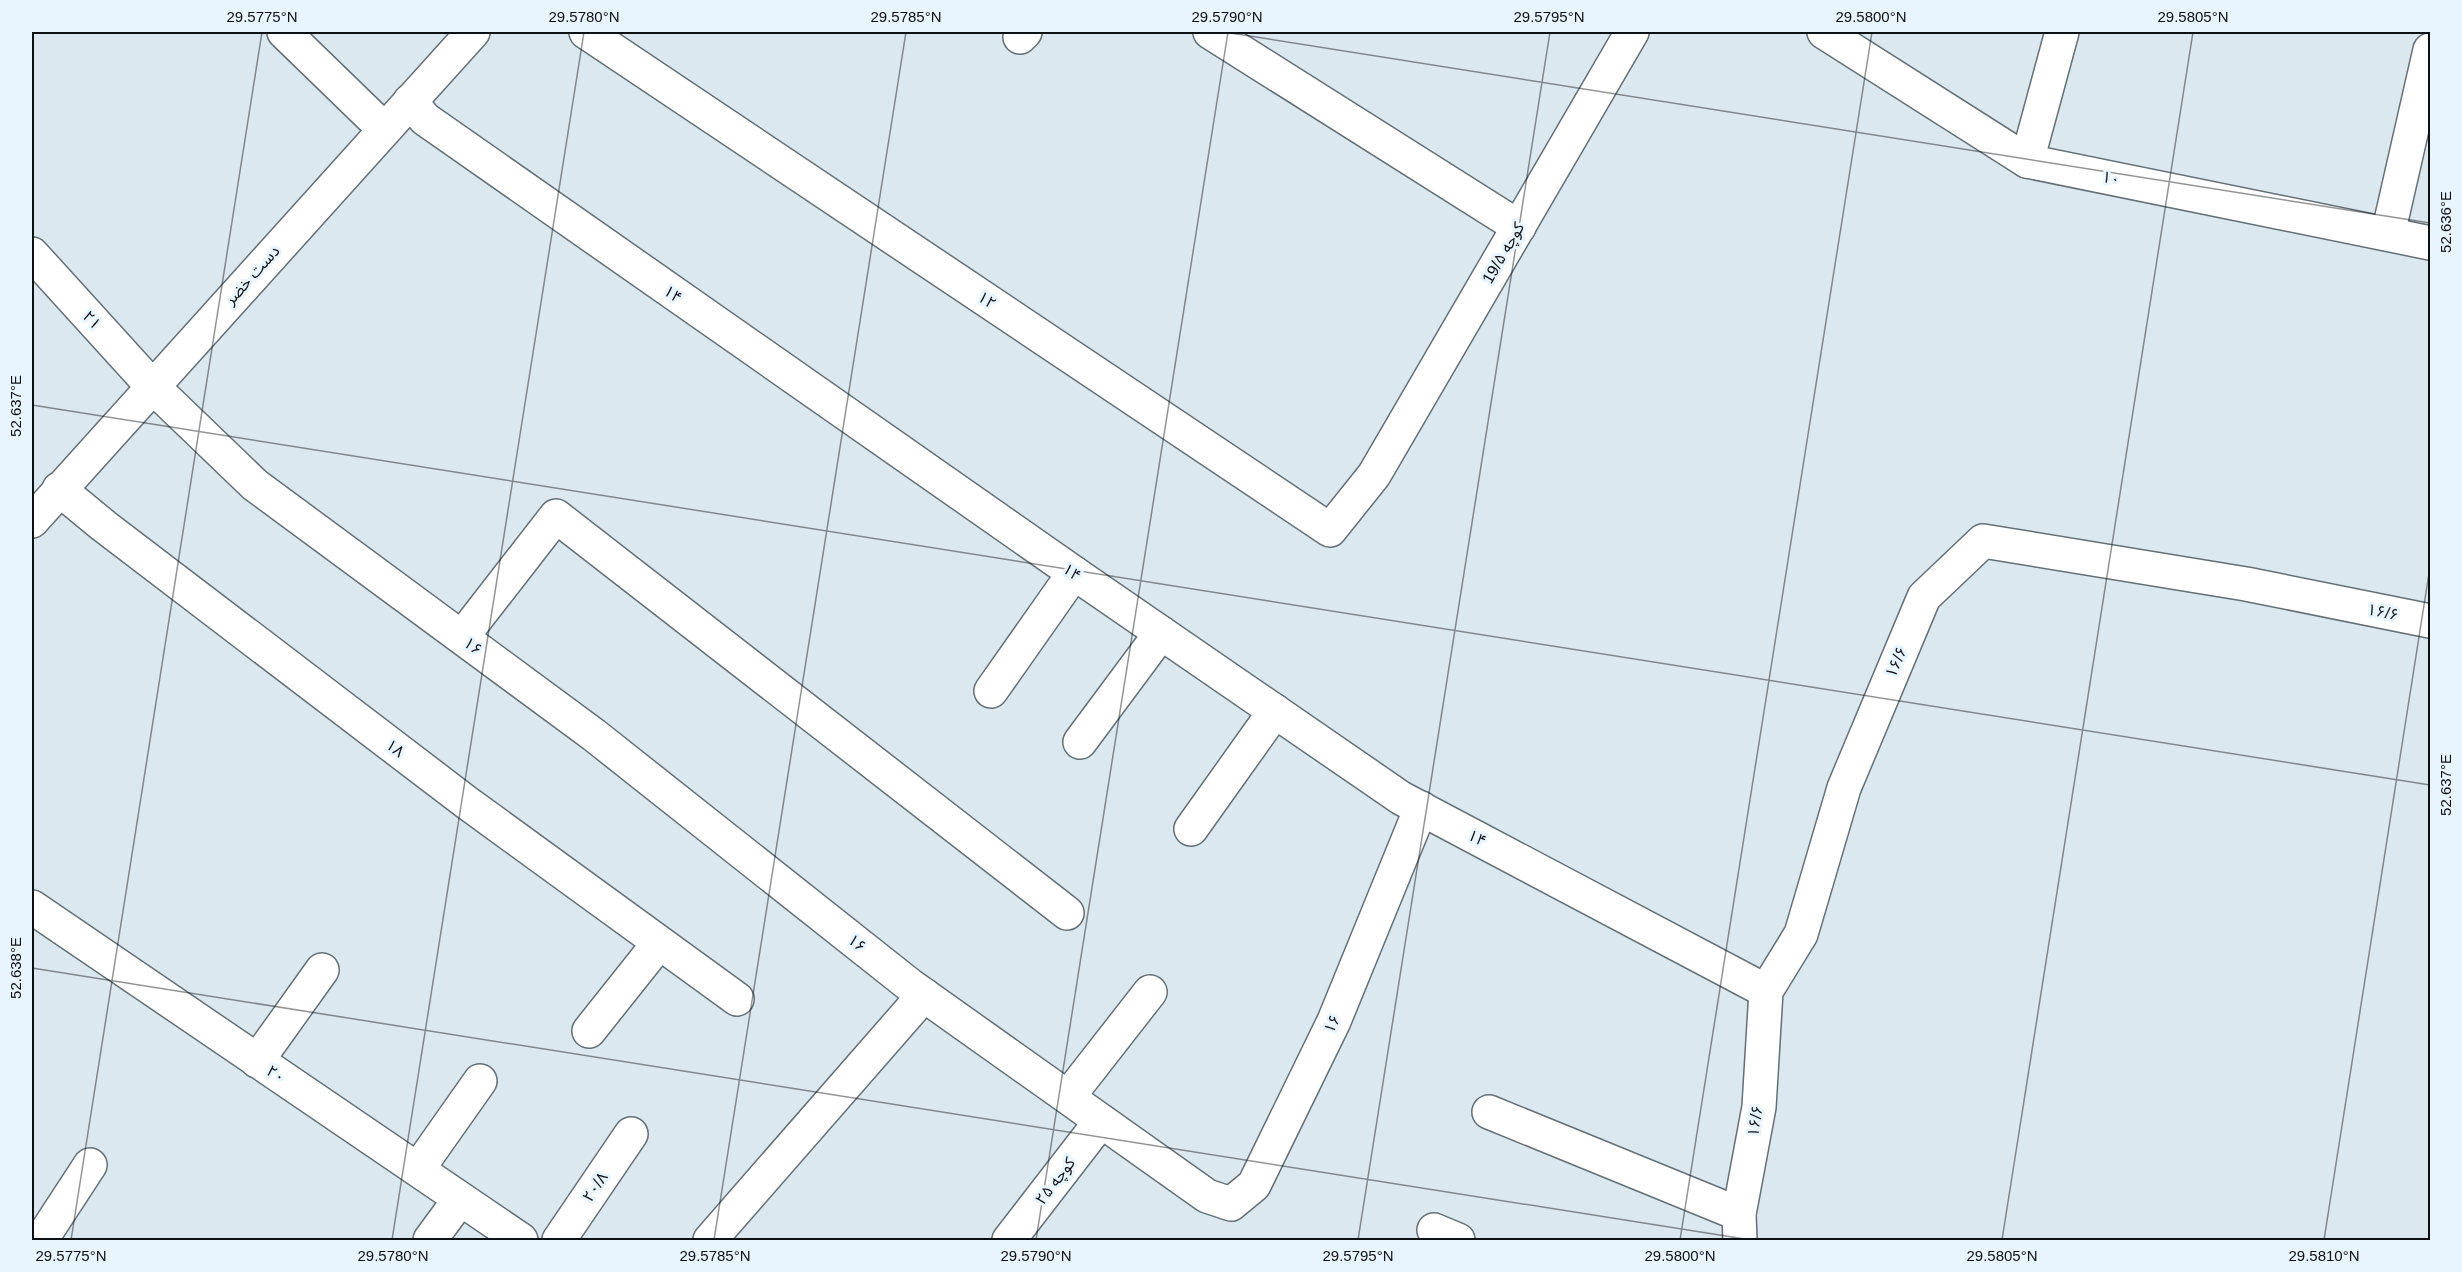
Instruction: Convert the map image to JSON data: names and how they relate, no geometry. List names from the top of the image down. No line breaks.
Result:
{"streets":{"street":["۱۰","کوچه 19/۵","دست خضر","۱۴","۱۲","۲۱","۱۶/۶","۱۶","۱۸","۲۰","کوچه ۲۵","۲۰/۸"]},"crossings":[["کوچه 19/۵","۱۲"],["دست خضر","۱۴"],["دست خضر","۲۱"],["دست خضر","۱۶"],["دست خضر","۱۸"],["۱۴","۱۶/۶"],["۱۴","۱۶"],["۲۱","۱۶"],["۱۶","کوچه ۲۵"]],"coordinates":["29.5775°N","29.5780°N","29.5785°N","29.5790°N","29.5795°N","29.5800°N","29.5805°N","52.636°E","52.637°E","52.638°E","29.5810°N"]}
